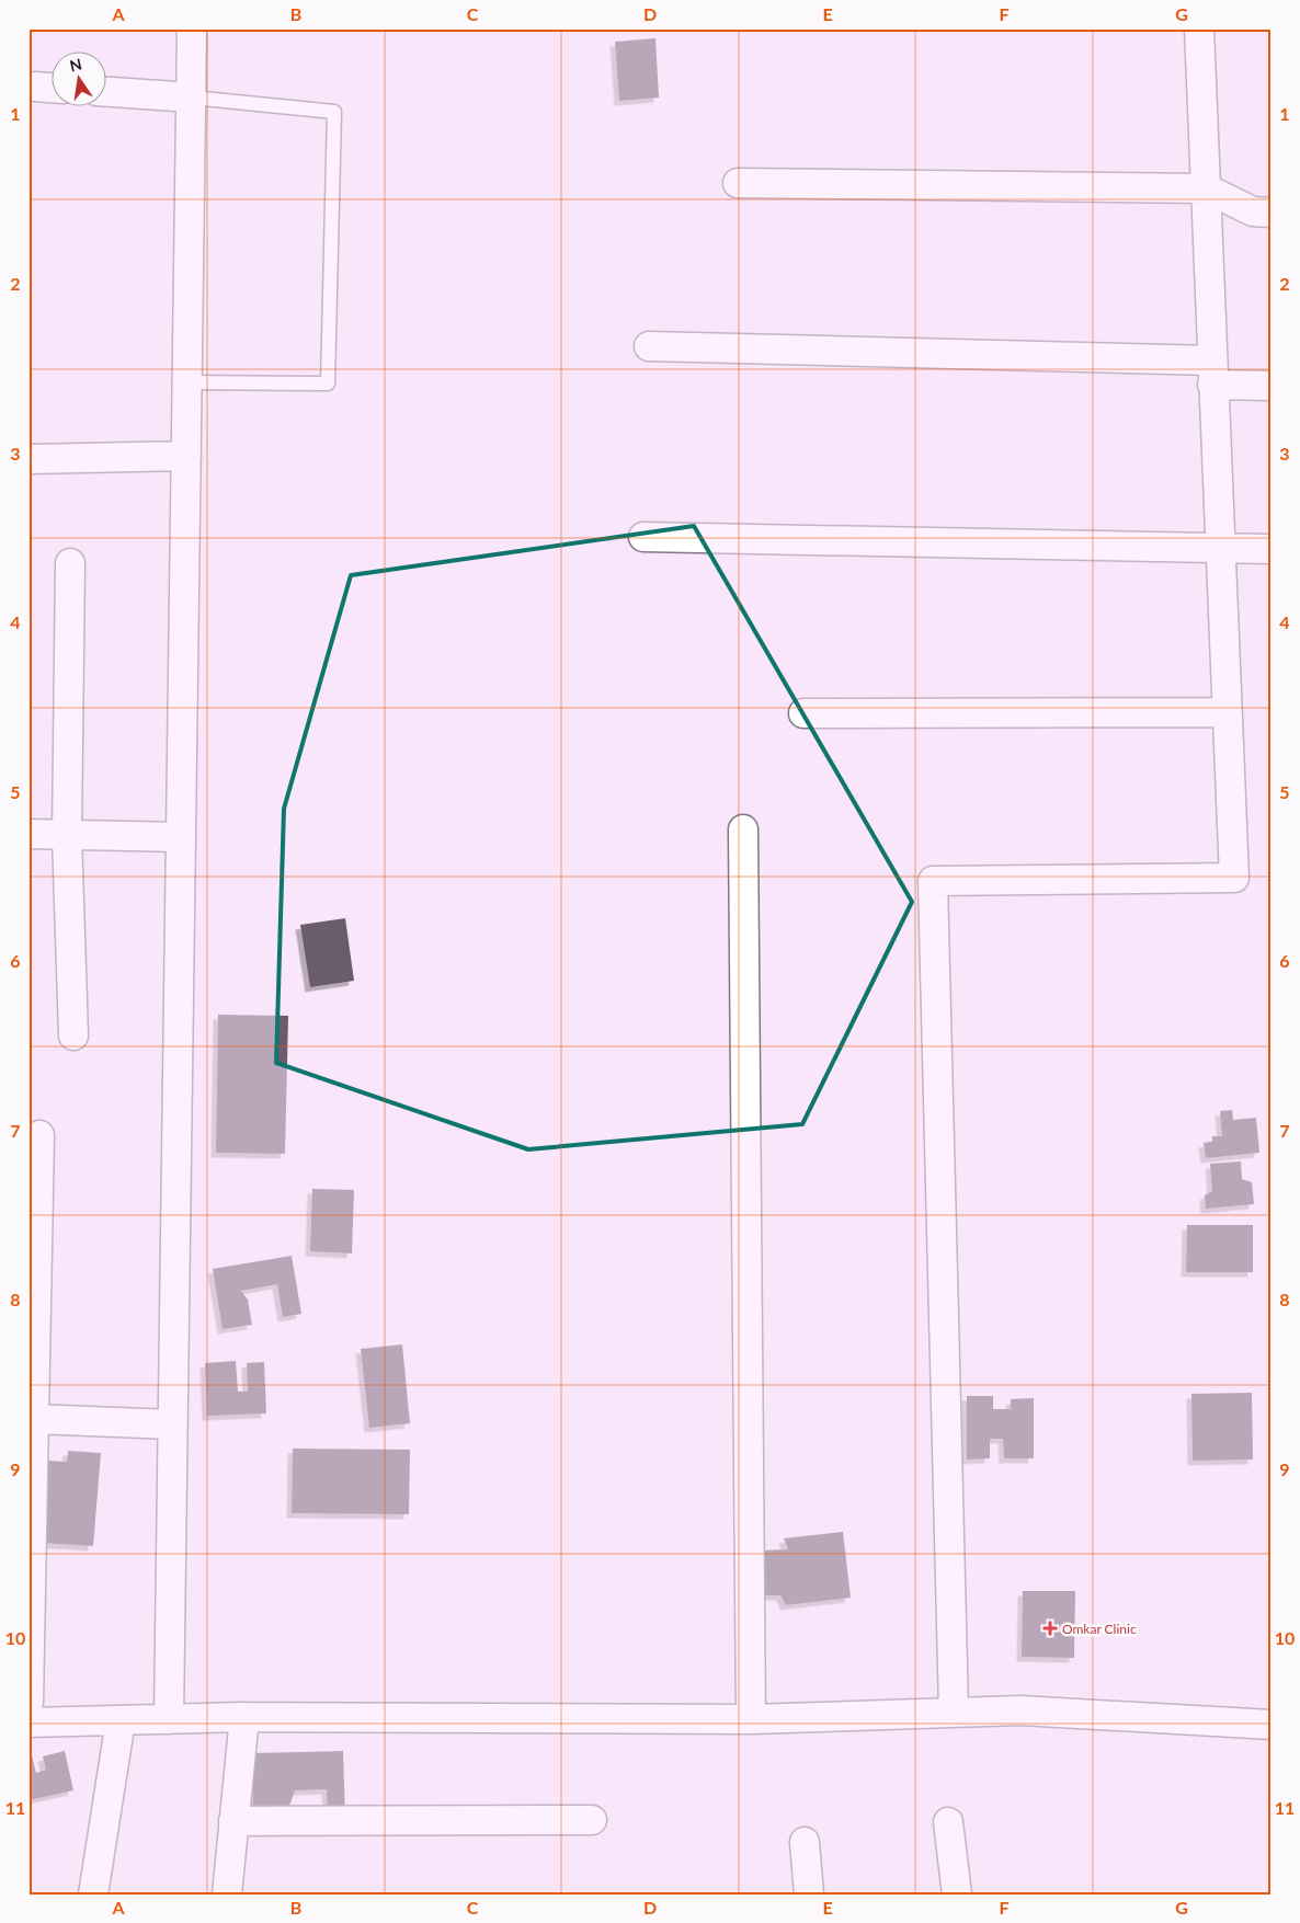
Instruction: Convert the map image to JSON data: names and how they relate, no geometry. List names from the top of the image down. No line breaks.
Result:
{"places":{"health":["Omkar Clinic"]},"north":"top","grid":{"columns":["A","B","C","D","E","F","G"],"rows":["1","2","3","4","5","6","7","8","9","10","11"]}}
